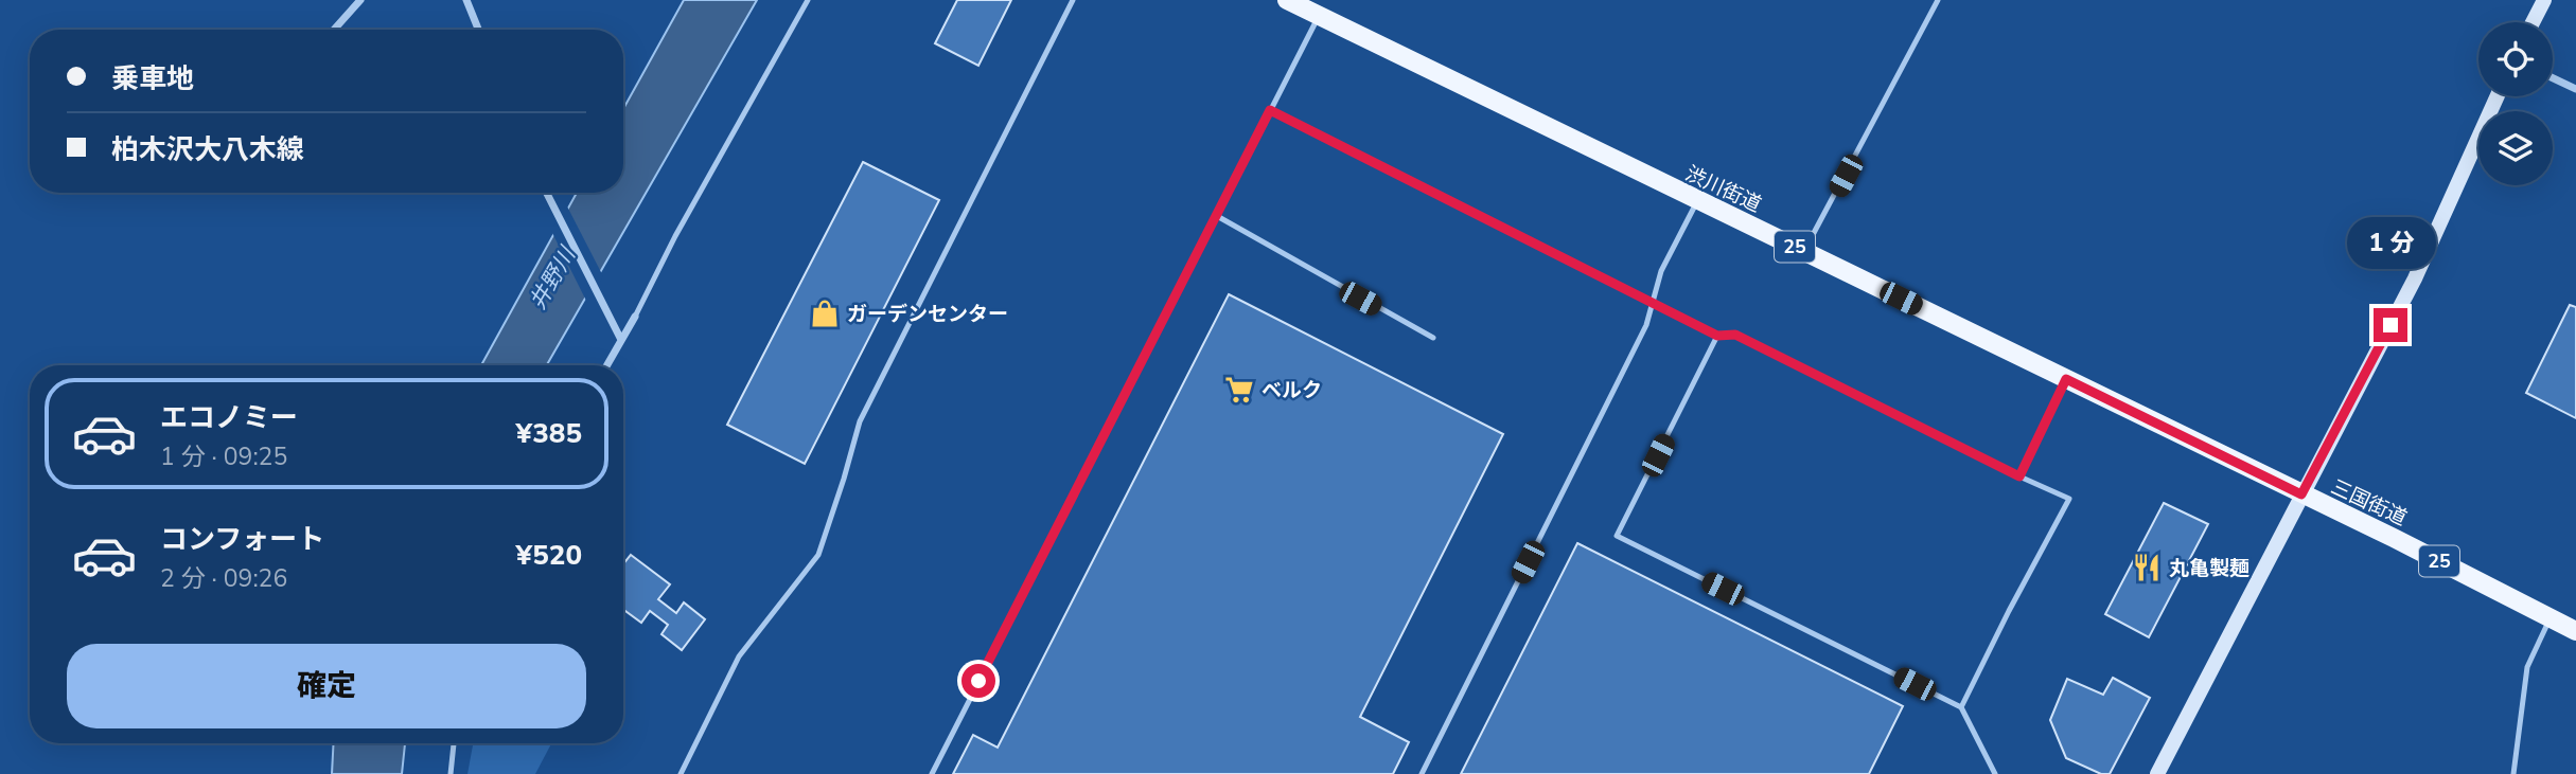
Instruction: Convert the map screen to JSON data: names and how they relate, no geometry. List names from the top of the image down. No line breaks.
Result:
{"streets":{"main road":["渋川街道","25","三国街道"]},"crossings":[["渋川街道","三国街道"]],"water":["井野川"],"places":{"shop":["ガーデンセンター"],"supermarket":["ベルク"],"restaurant":["丸亀製麺"]},"page":{"banner":["乗車地","柏木沢大八木線"],"bubble":"1 分","list":[{"name":"エコノミー","note":"1 分 · 09:25","value":"¥385"},{"name":"コンフォート","note":"2 分 · 09:26","value":"¥520"}],"buttons":"確定"}}
